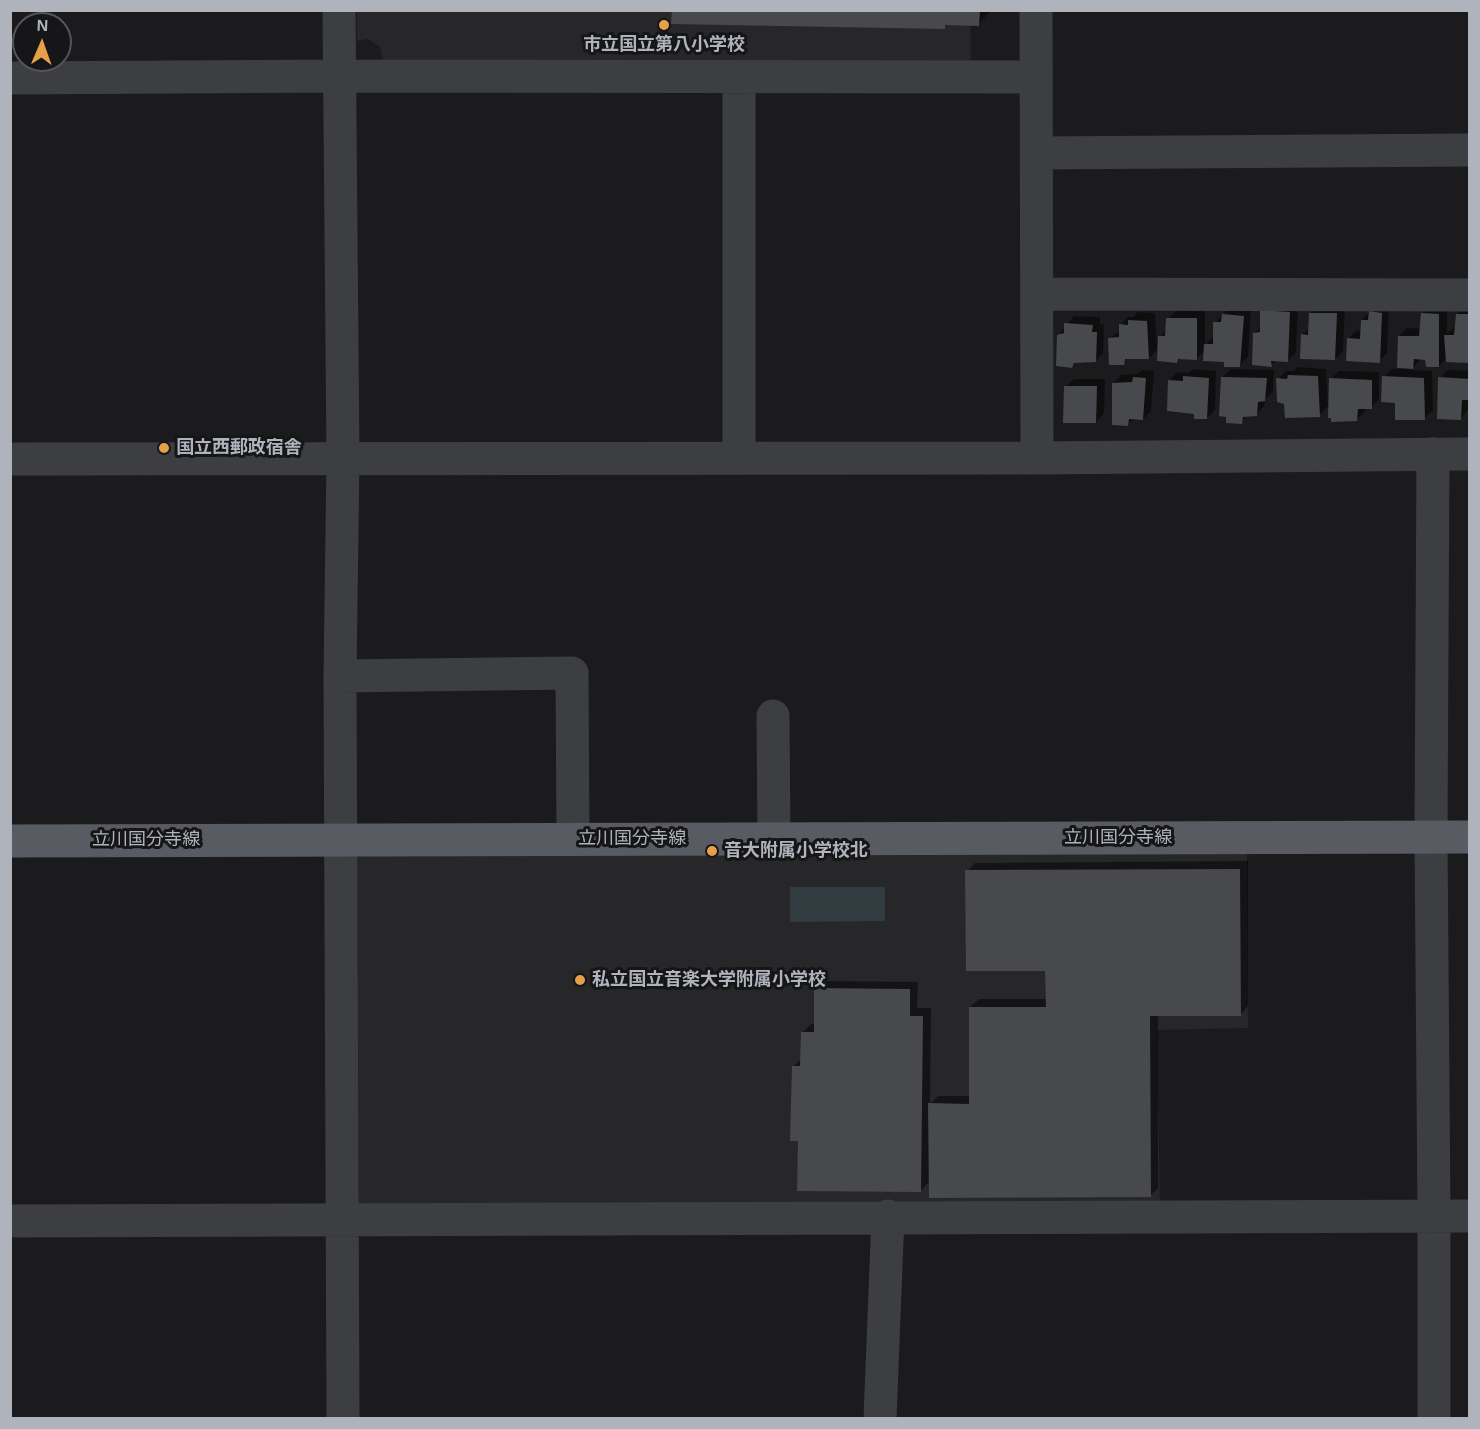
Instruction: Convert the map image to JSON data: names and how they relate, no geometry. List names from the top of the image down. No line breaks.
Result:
{"streets":{"main road":["立川国分寺線"]},"places":["市立国立第八小学校","国立西郵政宿舎","音大附属小学校北","私立国立音楽大学附属小学校"],"north":"top"}
